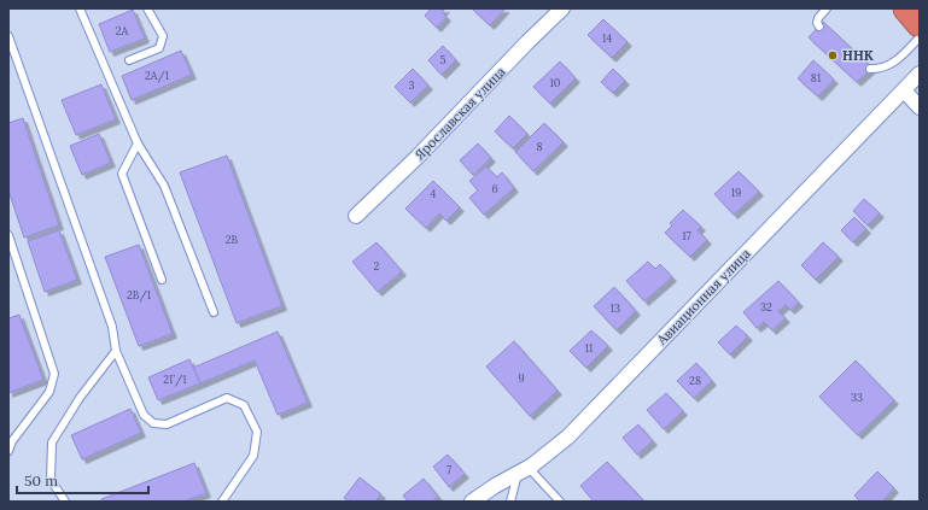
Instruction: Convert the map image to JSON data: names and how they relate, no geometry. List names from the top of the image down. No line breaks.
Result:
{"streets":{"street":["Ярославская улица","Авиационная улица"]},"places":["ННК"],"house_numbers":["2А","14","5","2А/1","81","10","3","8","6","19","4","17","2В","2","2В/1","32","13","11","9","2Г/1","28","33","7"],"scale_bar":"50 m"}
